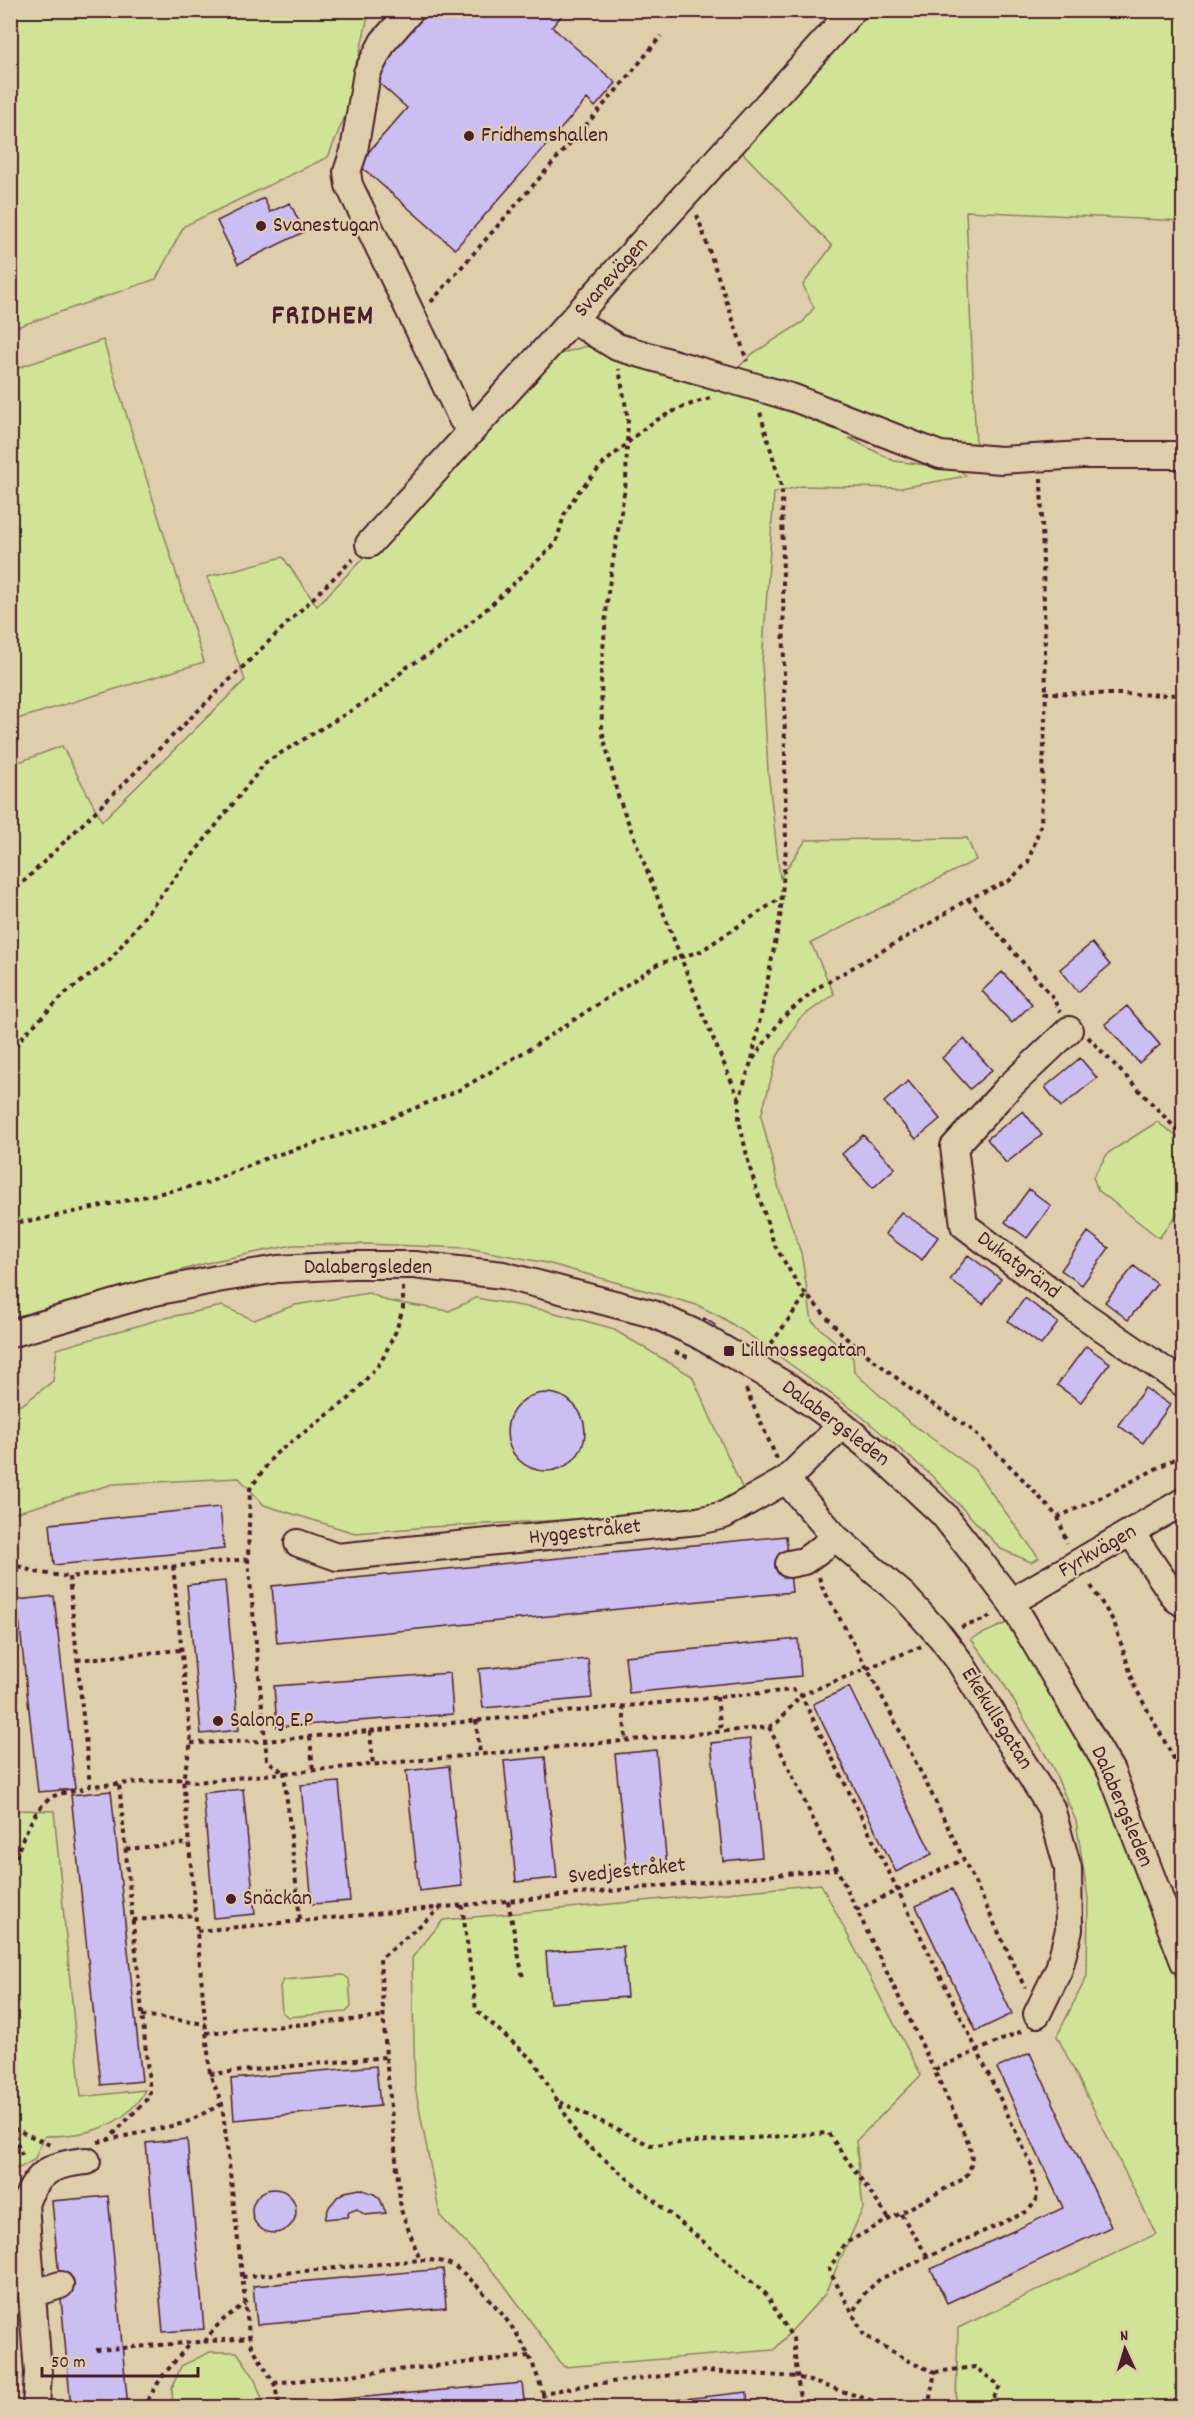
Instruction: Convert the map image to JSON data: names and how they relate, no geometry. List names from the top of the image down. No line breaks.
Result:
{"streets":{"street":["Svanevägen","Dukatgränd","Dalabergsleden","Hyggestråket","Fyrkvägen","Ekekullsgatan"],"path":["Svedjestråket"]},"crossings":[["Dalabergsleden","Hyggestråket"],["Dalabergsleden","Fyrkvägen"],["Hyggestråket","Ekekullsgatan"]],"districts":["FRIDHEM"],"places":{"other":["Fridhemshallen","Svanestugan","Salong E.P","Snäckan"],"transit":["Lillmossegatan"]},"scale_bar":"50 m","north":"top"}
